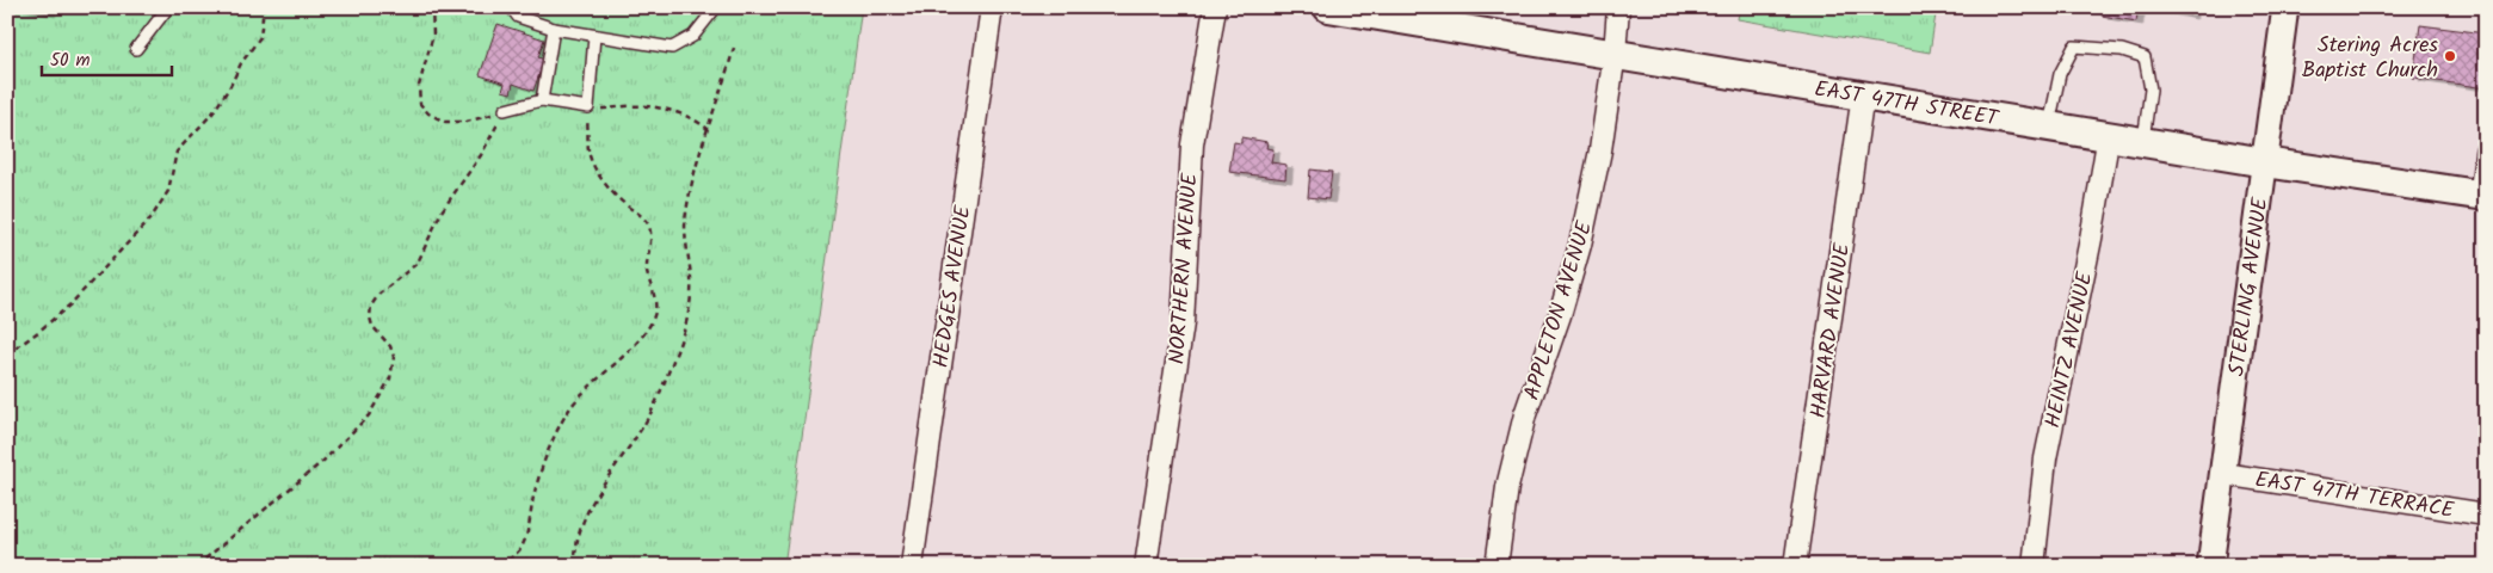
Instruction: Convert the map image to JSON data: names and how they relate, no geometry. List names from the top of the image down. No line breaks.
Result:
{"streets":{"main road":["EAST 47TH STREET"],"street":["NORTHERN AVENUE","HEDGES AVENUE","STERLING AVENUE","APPLETON AVENUE","HARVARD AVENUE","HEINTZ AVENUE","EAST 47TH TERRACE"]},"crossings":[["EAST 47TH STREET","STERLING AVENUE"],["EAST 47TH STREET","APPLETON AVENUE"],["EAST 47TH STREET","HARVARD AVENUE"],["EAST 47TH STREET","HEINTZ AVENUE"],["STERLING AVENUE","EAST 47TH TERRACE"]],"places":["Stering Acres Baptist Church"],"scale_bar":"50 m"}
